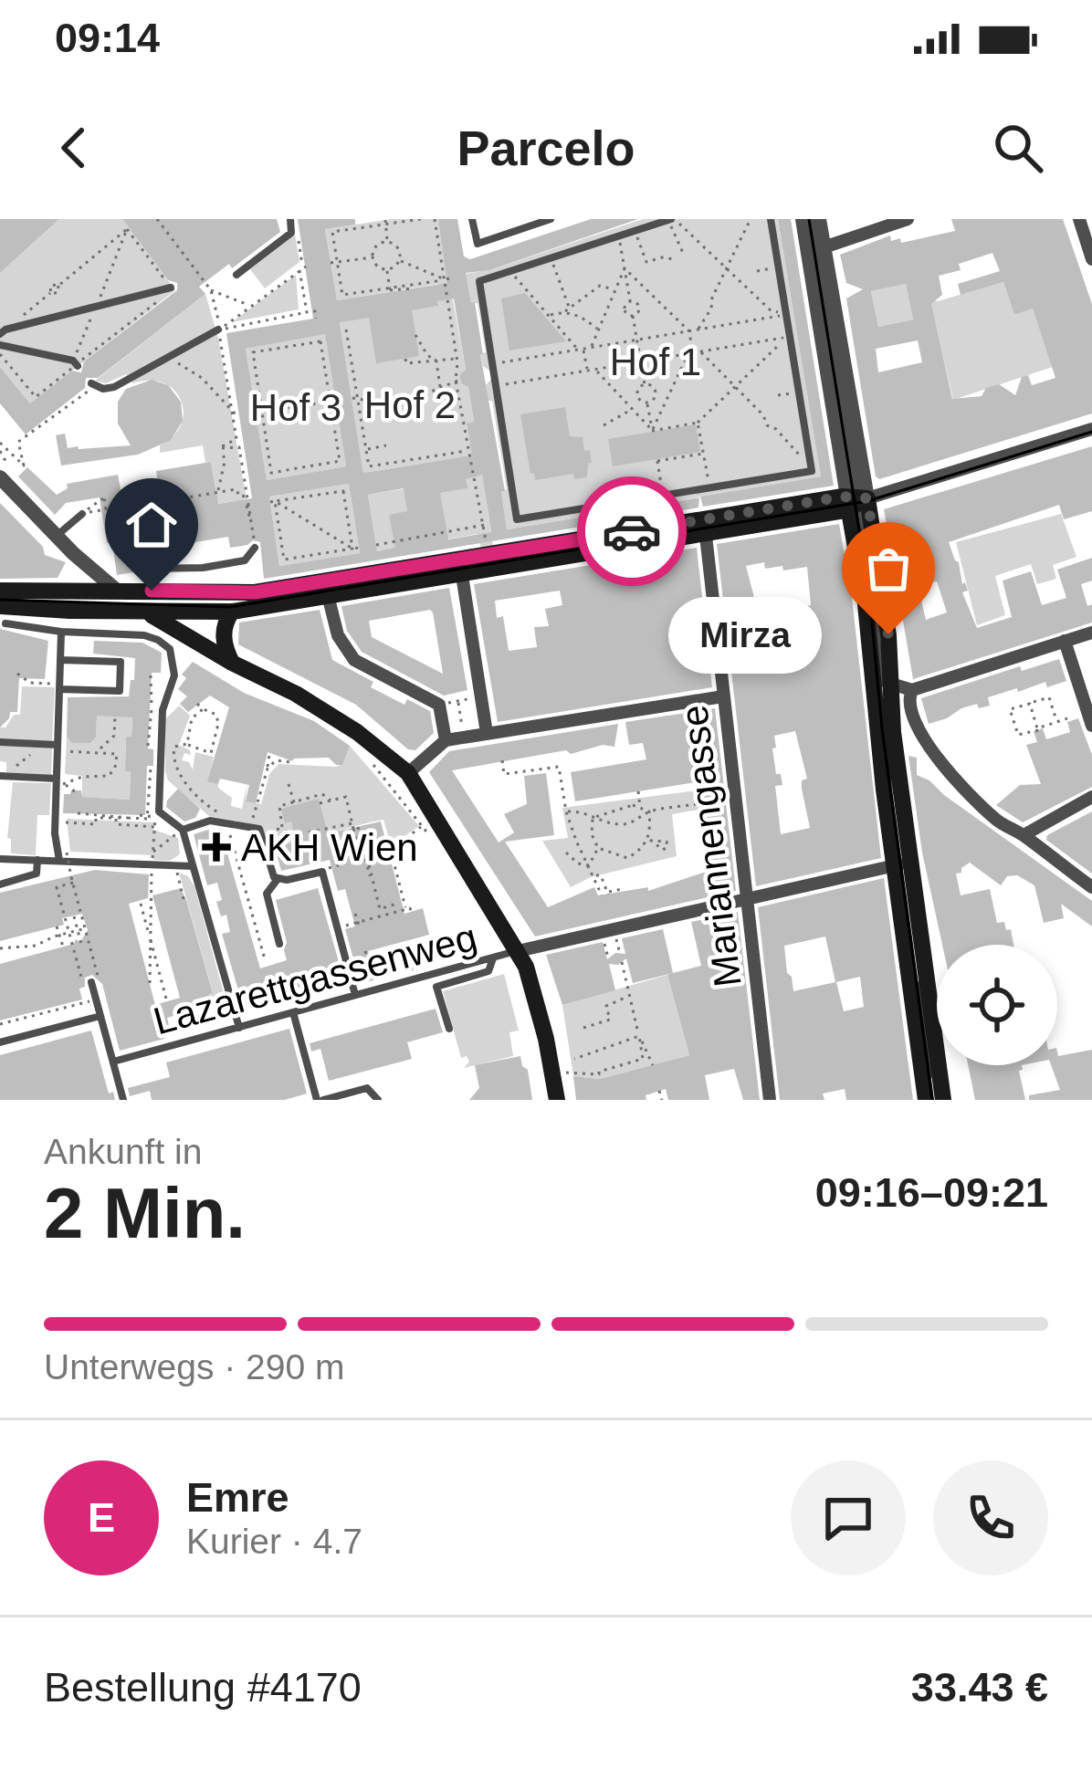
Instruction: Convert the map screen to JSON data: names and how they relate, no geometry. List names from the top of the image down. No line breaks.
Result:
{"streets":{"street":["Mariannengasse"],"lane":["Lazarettgassenweg"]},"parks":["Hof 1","Hof 2","Hof 3"],"places":{"other":["Mirza"],"health":["AKH Wien"]},"page":{"status":"09:14","header":"Parcelo","bubble":"Mirza","heading":["2 Min.","Ankunft in","09:16–09:21"],"panel":["Emre","Kurier · 4.7","Bestellung #4170","33.43 €"],"bar":"Unterwegs · 290 m","round":"E"}}
